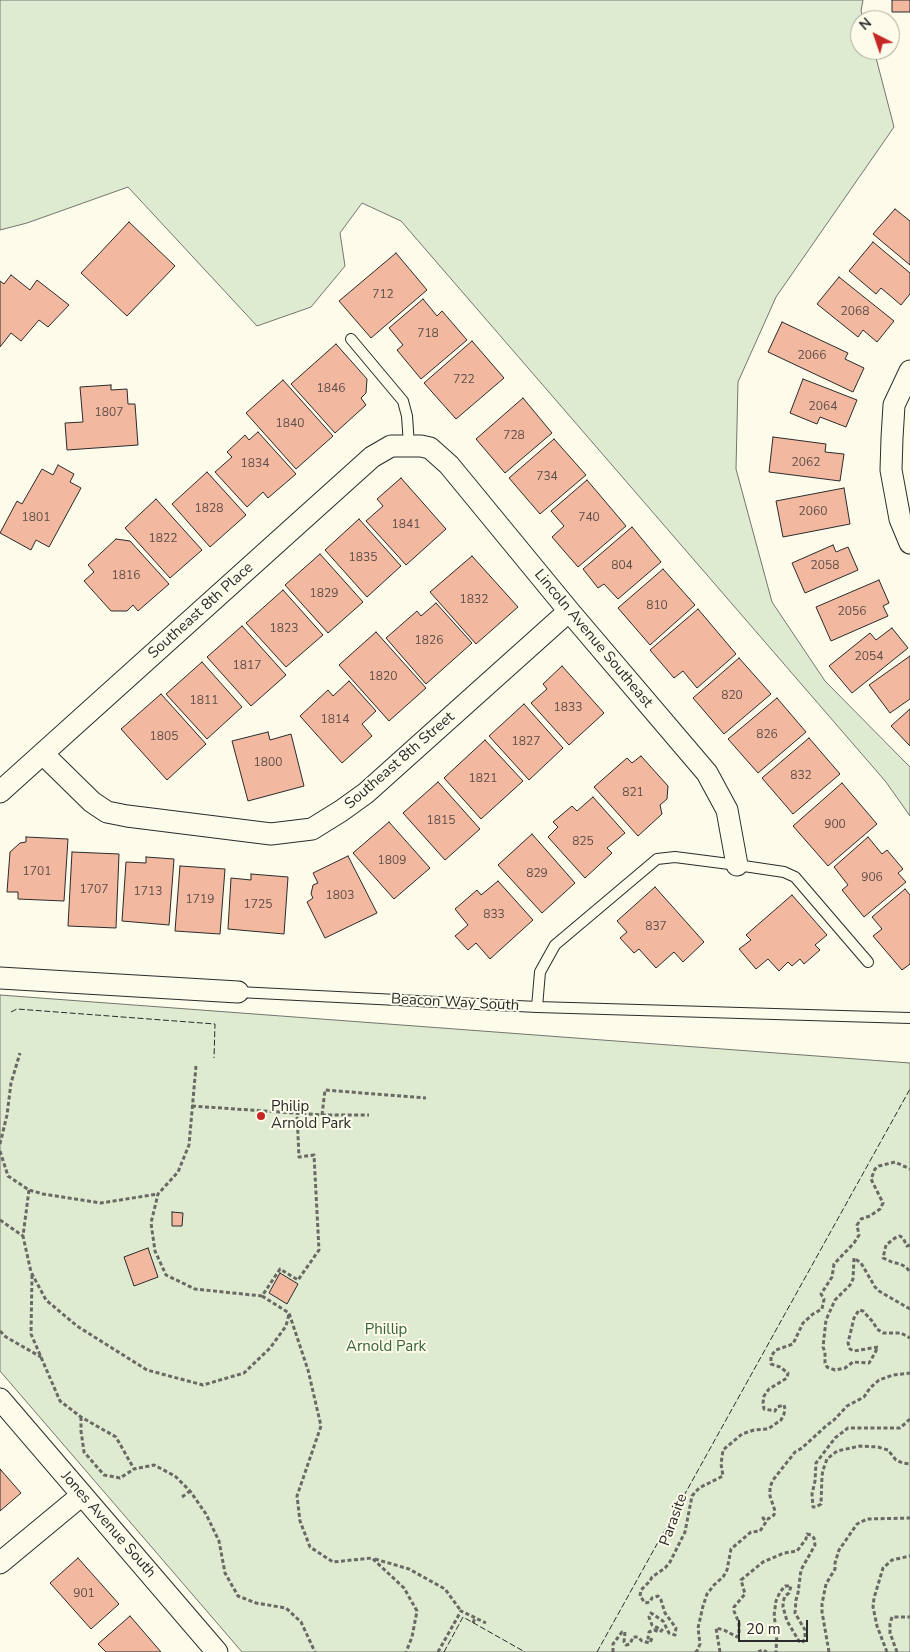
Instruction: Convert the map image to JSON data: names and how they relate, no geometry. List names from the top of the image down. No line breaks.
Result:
{"streets":{"street":["Southeast 8th Place","Lincoln Avenue Southeast","Southeast 8th Street","Beacon Way South","Jones Avenue South"],"path":["Parasite"]},"crossings":[["Southeast 8th Place","Lincoln Avenue Southeast"],["Southeast 8th Place","Southeast 8th Street"],["Lincoln Avenue Southeast","Southeast 8th Street"]],"parks":["Phillip Arnold Park"],"places":["Philip Arnold Park"],"house_numbers":["712","2068","718","2066","722","1846","2064","1807","1840","728","2062","1834","734","1828","2060","1801","740","1841","1822","1835","804","2058","1816","1829","1832","810","2056","1823","1826","2054","1817","1820","820","1811","1833","1814","826","1805","1827","1800","832","1821","821","1815","900","825","1809","1701","829","906","1707","1713","1803","1719","1725","833","837","901"],"scale_bar":"20 m","north":"top left"}
